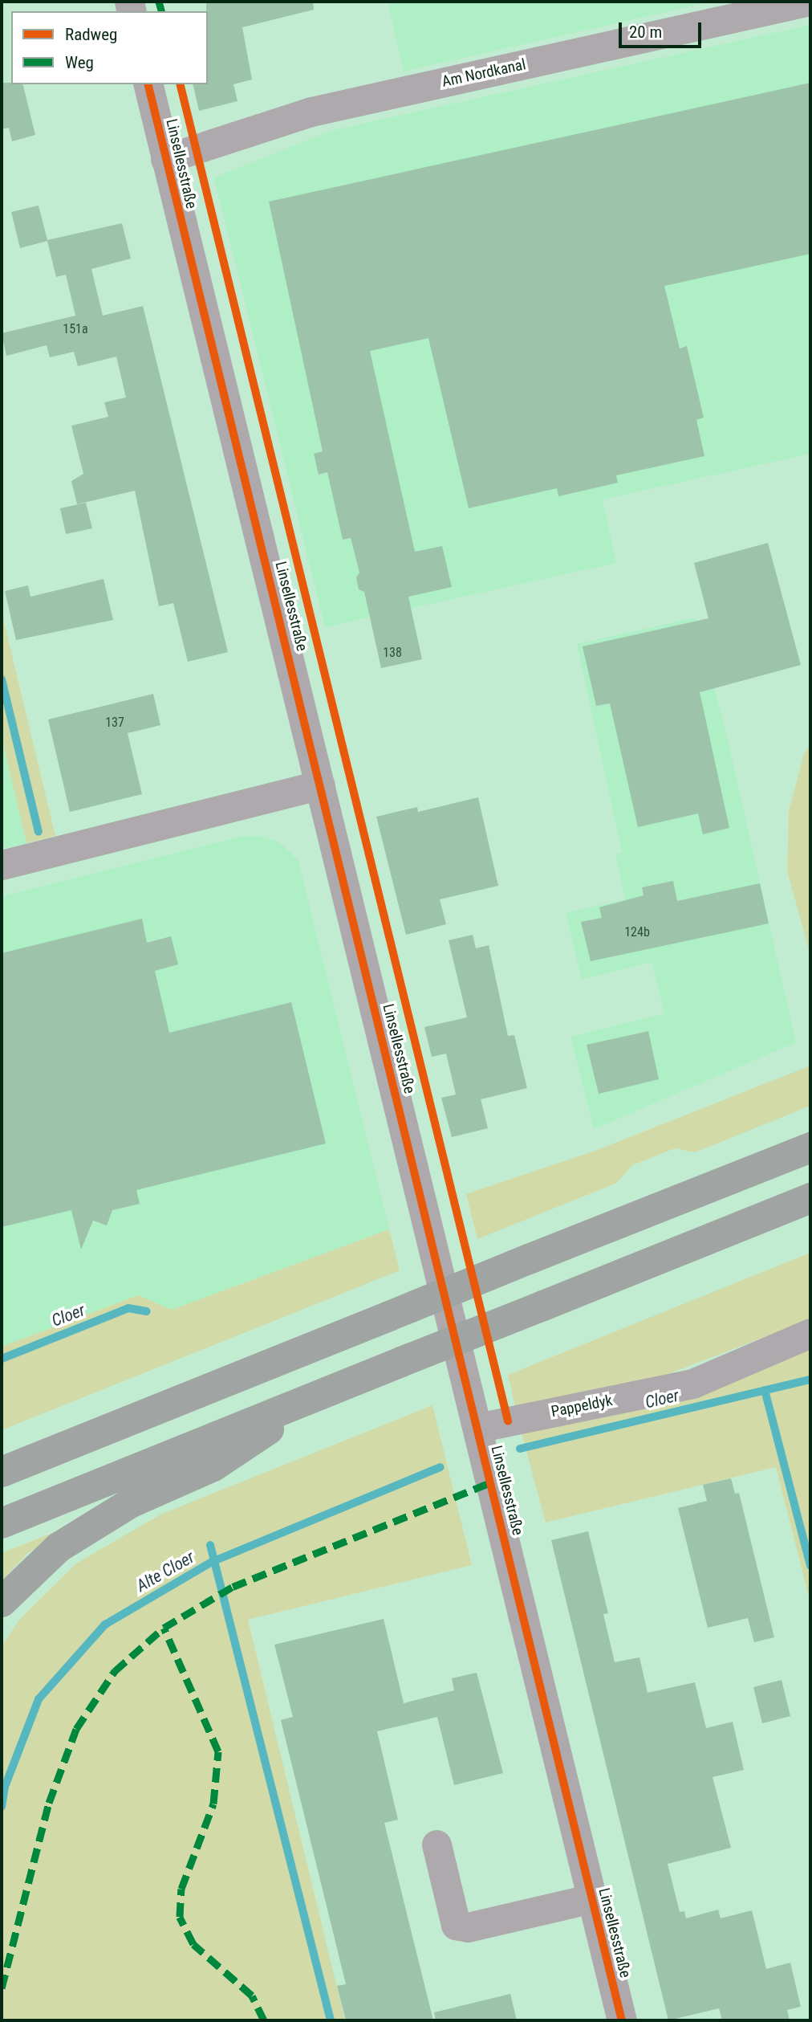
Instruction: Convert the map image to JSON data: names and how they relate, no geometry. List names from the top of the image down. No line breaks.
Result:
{"streets":{"street":["Am Nordkanal","Linsellesstraße","Pappeldyk"]},"crossings":[["Am Nordkanal","Linsellesstraße"],["Linsellesstraße","Pappeldyk"]],"water":["Cloer","Alte Cloer"],"house_numbers":["151a","138","137","124b"],"legend":["Radweg","Weg"],"scale_bar":"20 m"}
